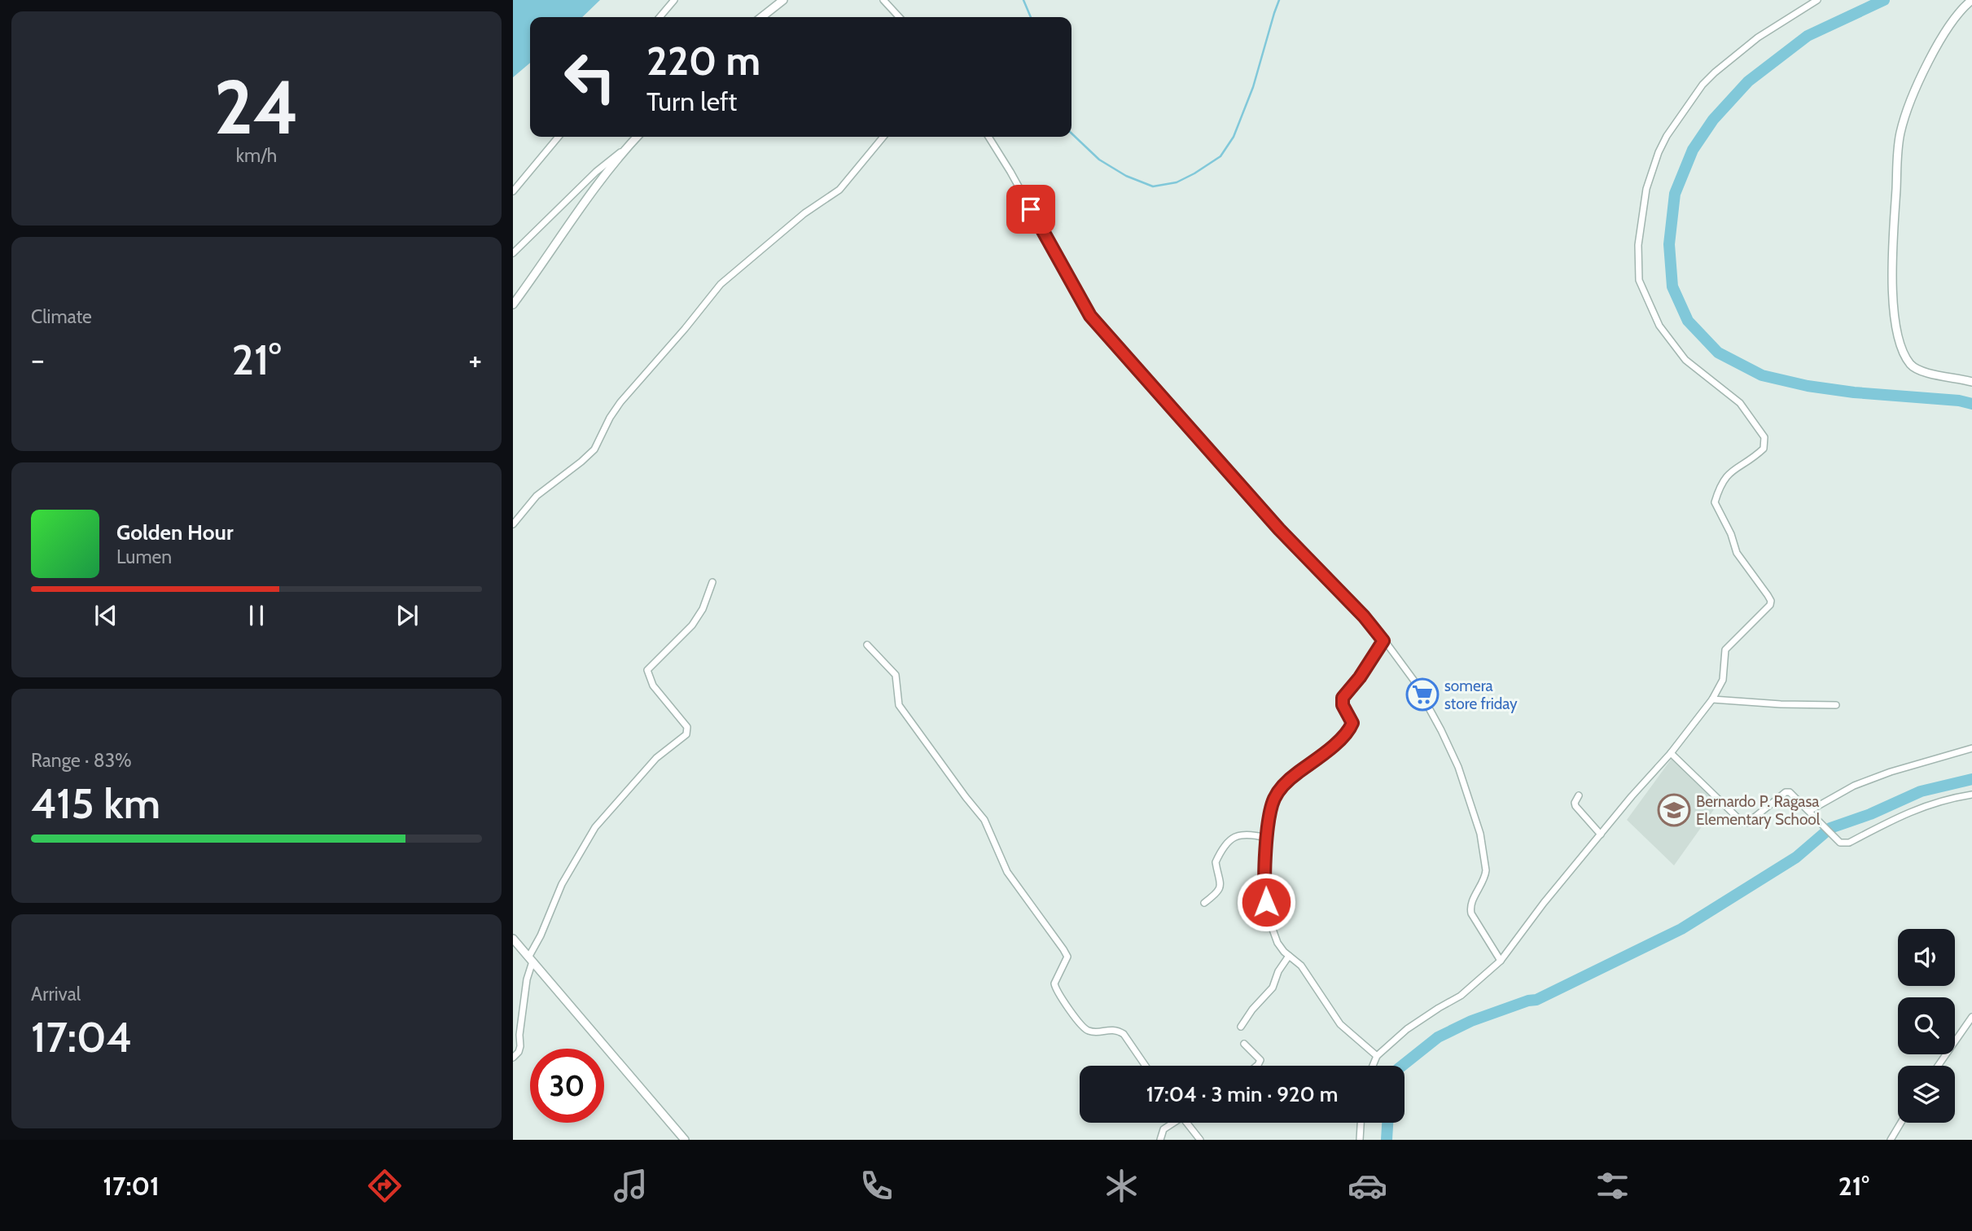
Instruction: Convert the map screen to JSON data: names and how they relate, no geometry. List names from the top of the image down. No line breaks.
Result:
{"places":{"supermarket":["somera store friday"],"school or university":["Bernardo P. Ragasa Elementary School"]},"page":{"tile":[["24","km/h"],"Climate",["Range · 83%","415 km"],["Arrival","17:04"]],"turn":["220 m","Turn left"],"heat":["−","21°","+"],"song":["Golden Hour","Lumen"],"limit":"30","trip":"17:04 · 3 min · 920 m","tabs":["17:01","21°"]}}
